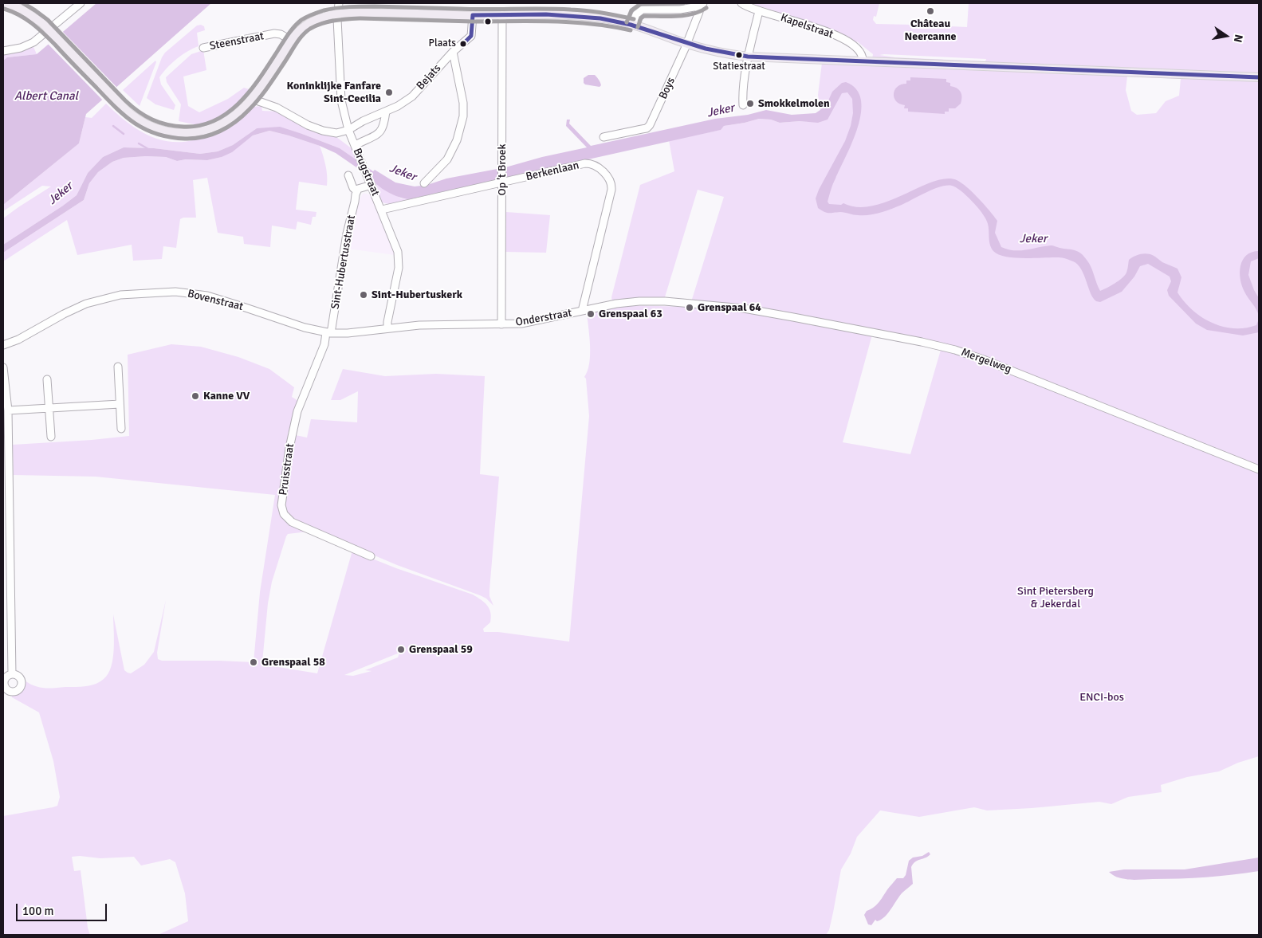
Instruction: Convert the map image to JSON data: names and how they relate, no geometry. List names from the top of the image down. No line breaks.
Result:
{"streets":{"street":["Kapelstraat","Steenstraat","Bejats","Boys","Op 't Broek","Berkenlaan","Brugstraat","Sint-Hubertusstraat","Bovenstraat","Onderstraat","Mergelweg","Pruisstraat"]},"crossings":[["Bejats","Brugstraat"],["Op 't Broek","Berkenlaan"],["Op 't Broek","Onderstraat"],["Berkenlaan","Brugstraat"],["Berkenlaan","Onderstraat"],["Brugstraat","Bovenstraat"],["Brugstraat","Onderstraat"],["Sint-Hubertusstraat","Bovenstraat"],["Sint-Hubertusstraat","Pruisstraat"],["Bovenstraat","Onderstraat"],["Bovenstraat","Pruisstraat"],["Onderstraat","Mergelweg"]],"water":["Albert Canal","Jeker"],"parks":["Sint Pietersberg & Jekerdal","ENCI-bos"],"places":["Château Neercanne","Plaats","Statiestraat","Koninklijke Fanfare Sint-Cecilia","Smokkelmolen","Sint-Hubertuskerk","Grenspaal 64","Grenspaal 63","Kanne VV","Grenspaal 59","Grenspaal 58"],"scale_bar":"100 m","north":"right"}
